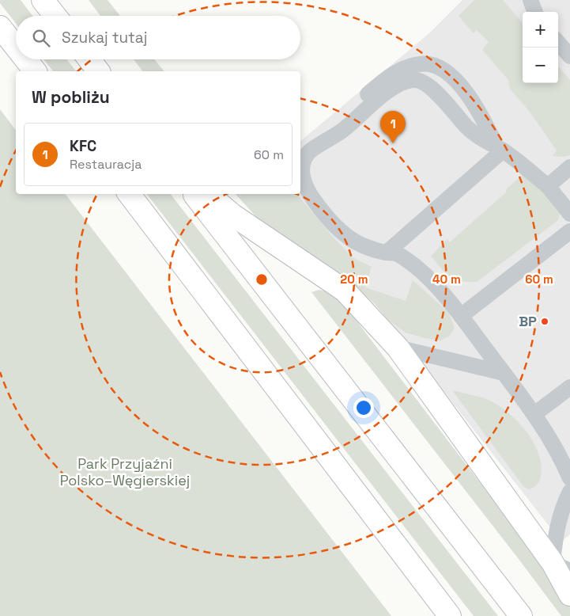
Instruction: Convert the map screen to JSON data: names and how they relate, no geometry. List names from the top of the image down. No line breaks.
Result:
{"parks":["Park Przyjaźni Polsko–Węgierskiej"],"places":["BP"],"page":{"map_buttons":["+","−"],"search":"Szukaj tutaj","heading":"W pobliżu","pins":"1","list":[{"mark":"1","name":"KFC","note":"Restauracja","value":"60 m"}]},"rings":["20 m","40 m","60 m"]}
